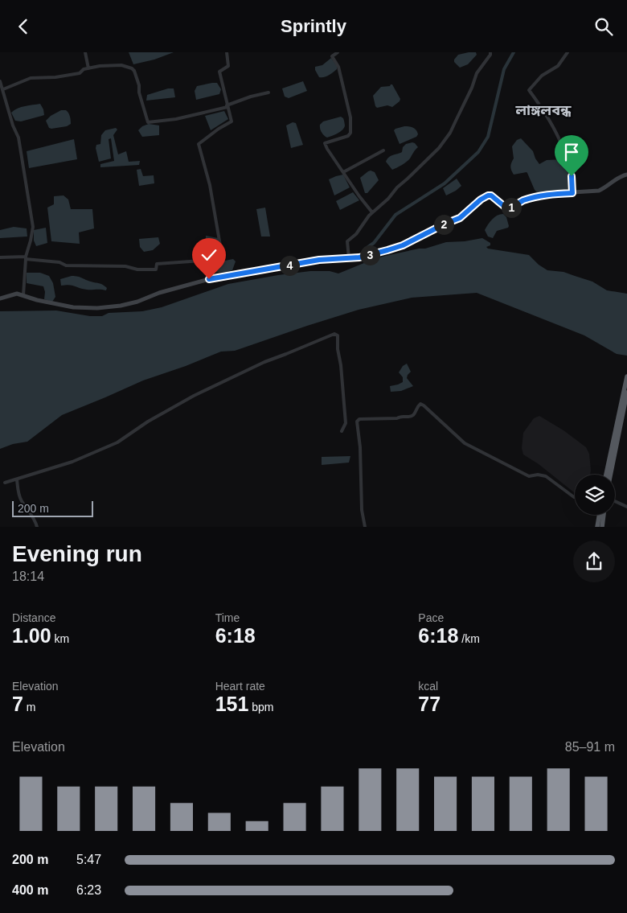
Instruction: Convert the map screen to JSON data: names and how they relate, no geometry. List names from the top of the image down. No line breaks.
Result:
{"districts":["লাঙ্গলবন্ধ"],"scale_bar":"200 m","page":{"header":"Sprintly","pins":["1","2","3","4"],"scale":"200 m","heading":["Evening run","18:14"],"stats":[["Distance","1.00 km"],["Time","6:18"],["Pace","6:18 /km"],["Elevation","7 m"],["Heart rate","151 bpm"],["kcal","77"]],"chart":["Elevation","85–91 m"],"list":[{"name":"200 m","note":"5:47"},{"name":"400 m","note":"6:23"}]}}
